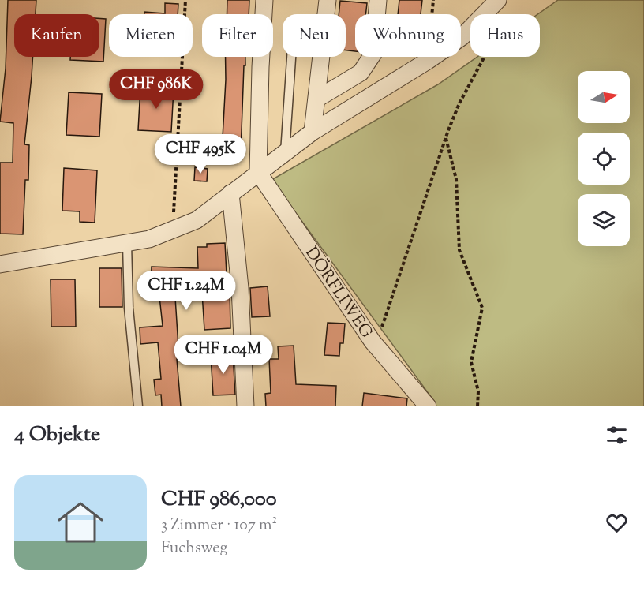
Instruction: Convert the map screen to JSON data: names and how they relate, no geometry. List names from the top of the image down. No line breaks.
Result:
{"streets":{"street":["DÖRFLIWEG"]},"north":"right","page":{"chip":["Kaufen","Mieten","Filter","Neu","Wohnung","Haus"],"price":["CHF 986K","CHF 495K","CHF 1.24M","CHF 1.04M"],"heading":"4 Objekte","list":[{"name":"CHF 986,000","note":"3 Zimmer · 107 m² · Fuchsweg"}]}}
